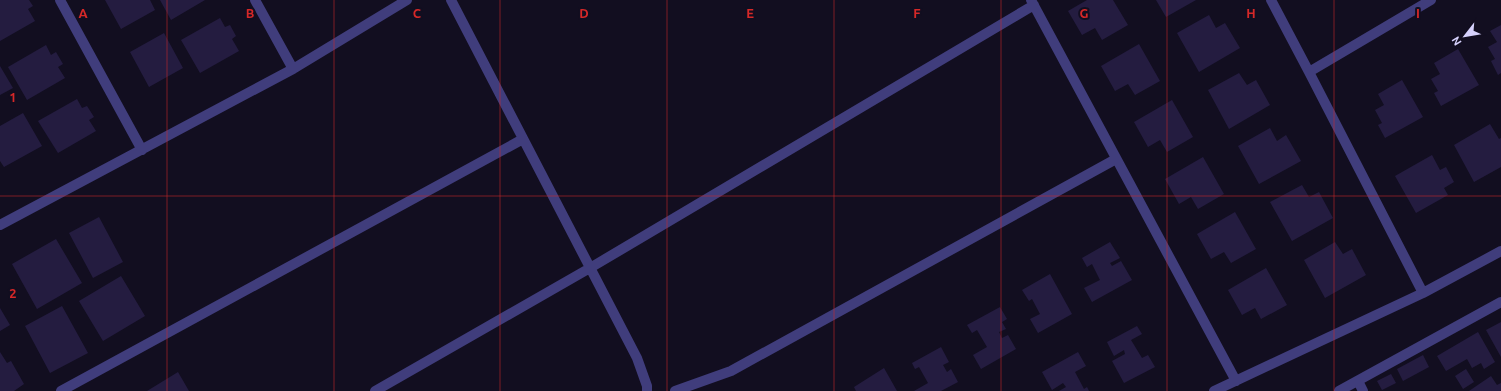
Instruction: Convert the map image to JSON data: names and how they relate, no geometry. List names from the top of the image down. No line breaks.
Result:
{"north":"bottom left","grid":{"columns":["A","B","C","D","E","F","G","H","I"],"rows":["1","2"]}}
